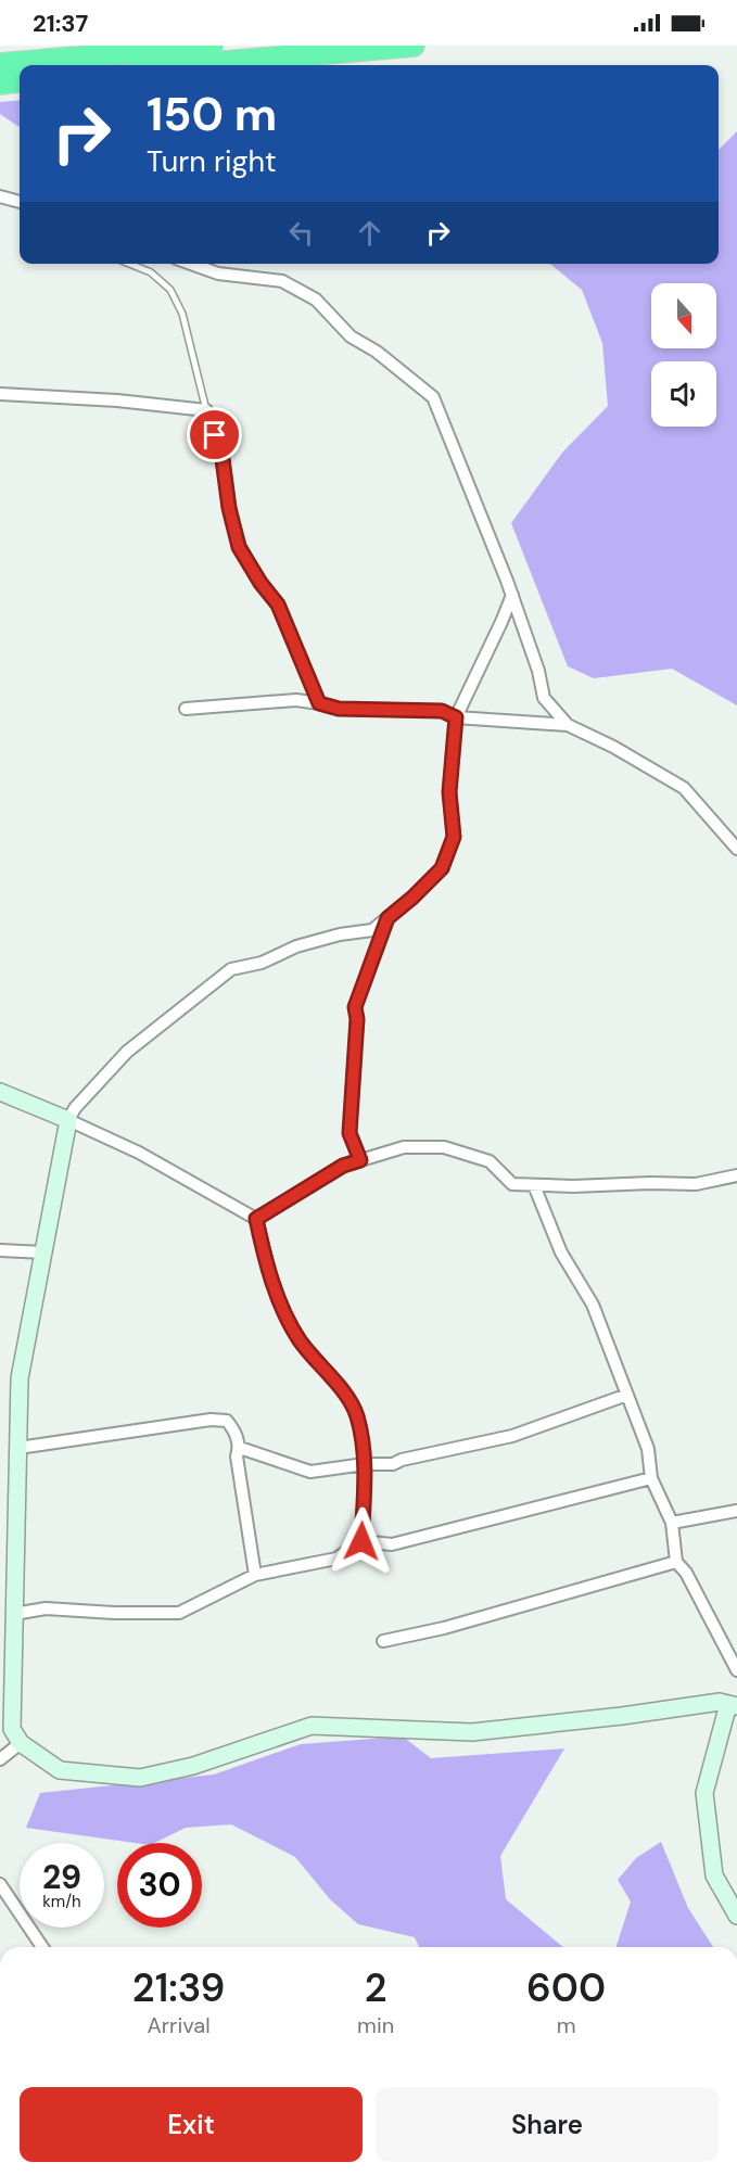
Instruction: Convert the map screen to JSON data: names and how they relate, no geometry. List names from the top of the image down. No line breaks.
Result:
{"north":"bottom","page":{"status":"21:37","turn":["150 m","Turn right"],"speed":"29 km/h","limit":"30","eta":["21:39","Arrival","2","min","600","m"],"buttons":["Exit","Share"]}}
